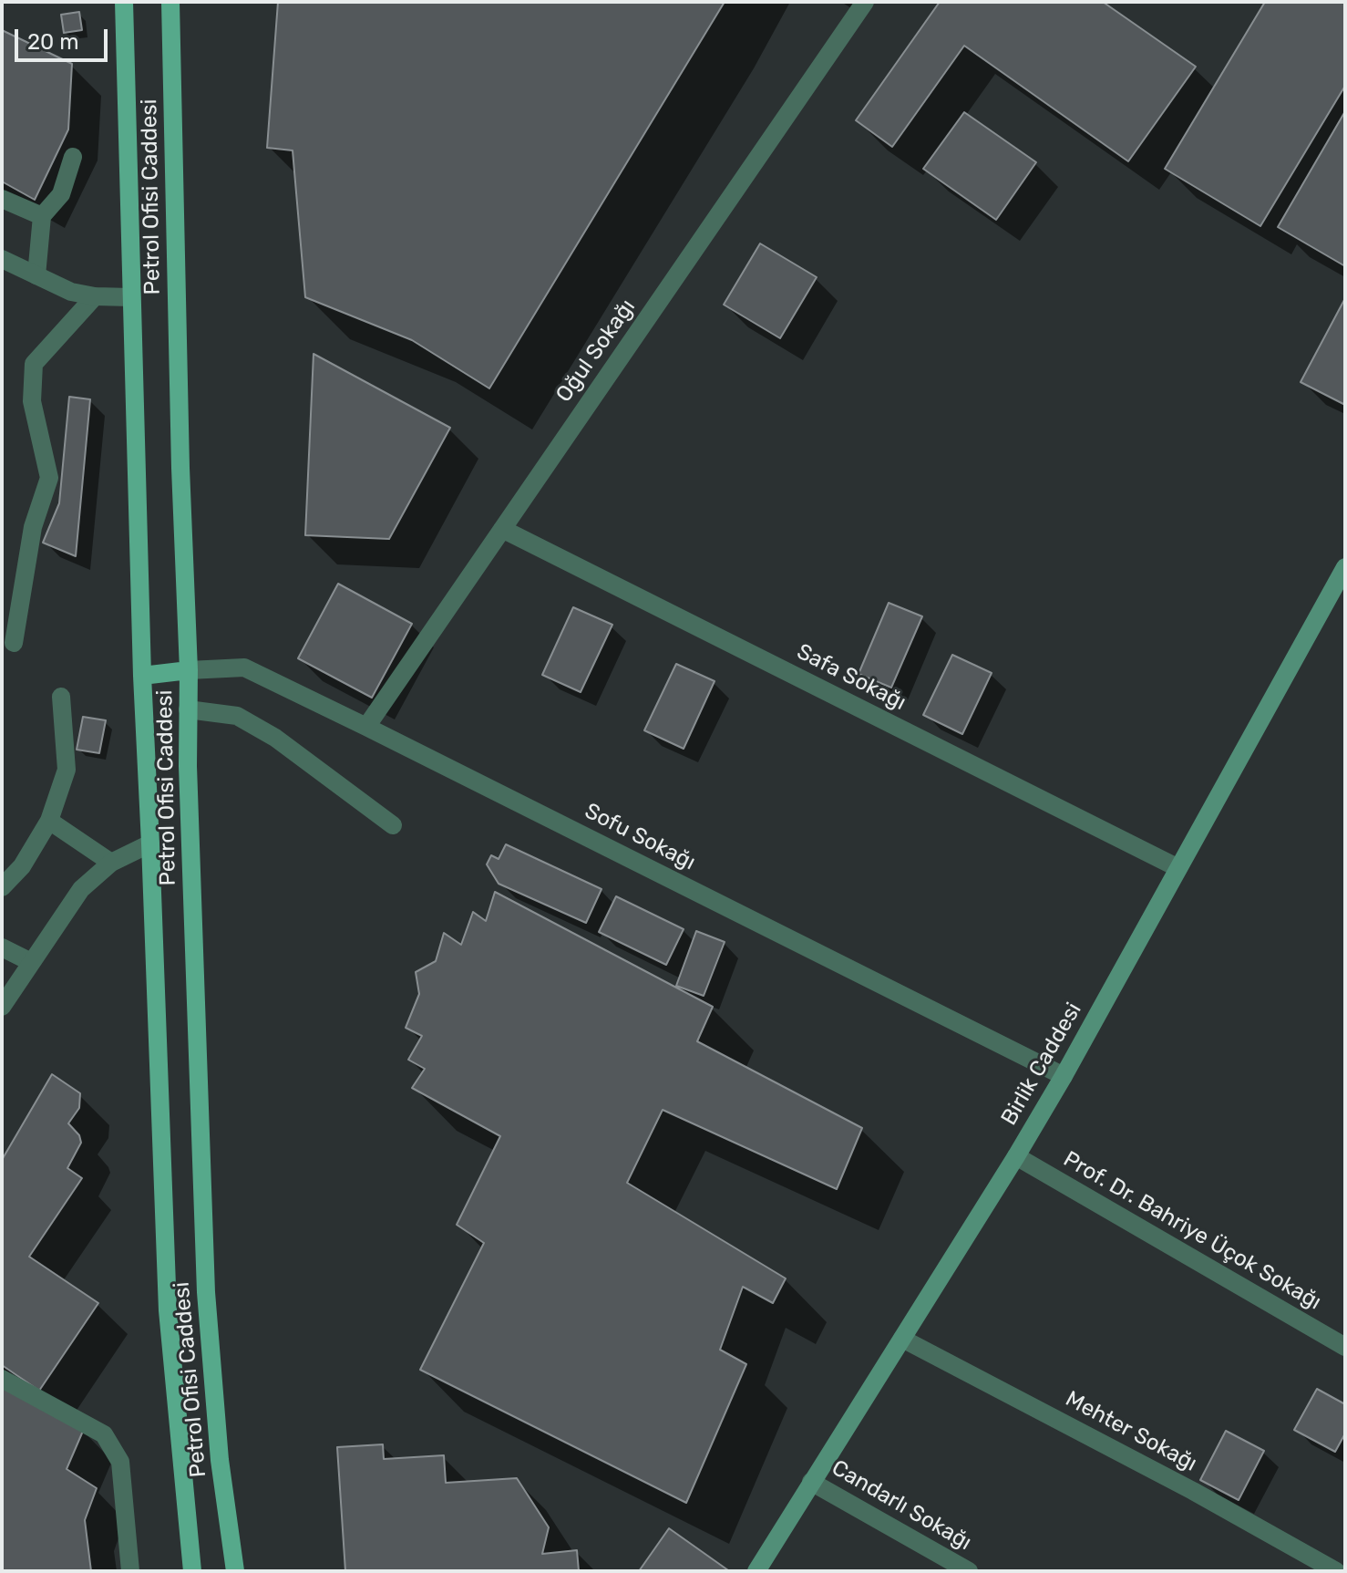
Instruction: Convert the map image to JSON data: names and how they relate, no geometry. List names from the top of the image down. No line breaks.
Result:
{"streets":{"main road":["Petrol Ofisi Caddesi"],"street":["Oğul Sokağı","Safa Sokağı","Sofu Sokağı","Birlik Caddesi","Prof. Dr. Bahriye Üçok Sokağı","Mehter Sokağı","Candarlı Sokağı"]},"crossings":[["Petrol Ofisi Caddesi","Sofu Sokağı"],["Oğul Sokağı","Safa Sokağı"],["Oğul Sokağı","Sofu Sokağı"],["Safa Sokağı","Birlik Caddesi"],["Sofu Sokağı","Birlik Caddesi"],["Birlik Caddesi","Prof. Dr. Bahriye Üçok Sokağı"],["Birlik Caddesi","Mehter Sokağı"],["Birlik Caddesi","Candarlı Sokağı"]],"scale_bar":"20 m"}
